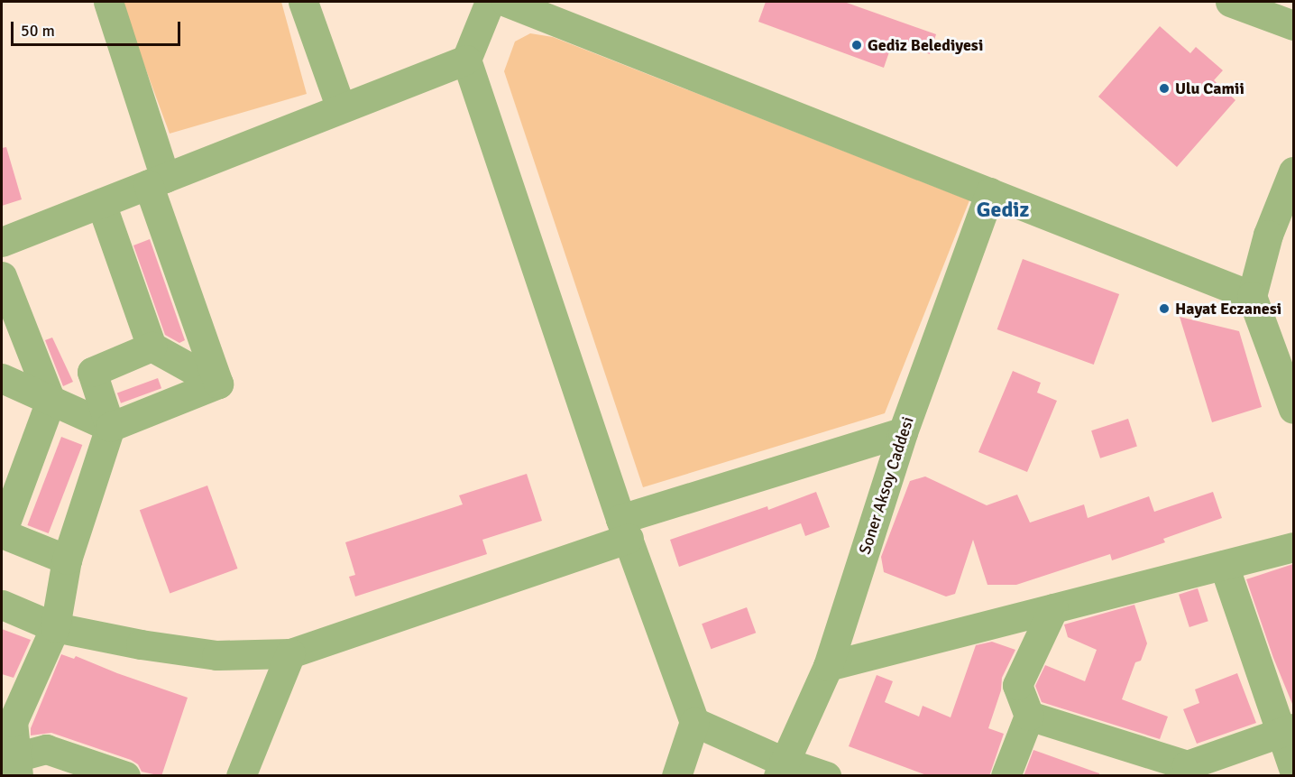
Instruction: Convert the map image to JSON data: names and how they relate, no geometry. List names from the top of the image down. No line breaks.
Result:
{"streets":{"street":["Soner Aksoy Caddesi"]},"districts":["Gediz"],"places":["Gediz Belediyesi","Ulu Camii","Hayat Eczanesi"],"scale_bar":"50 m"}
